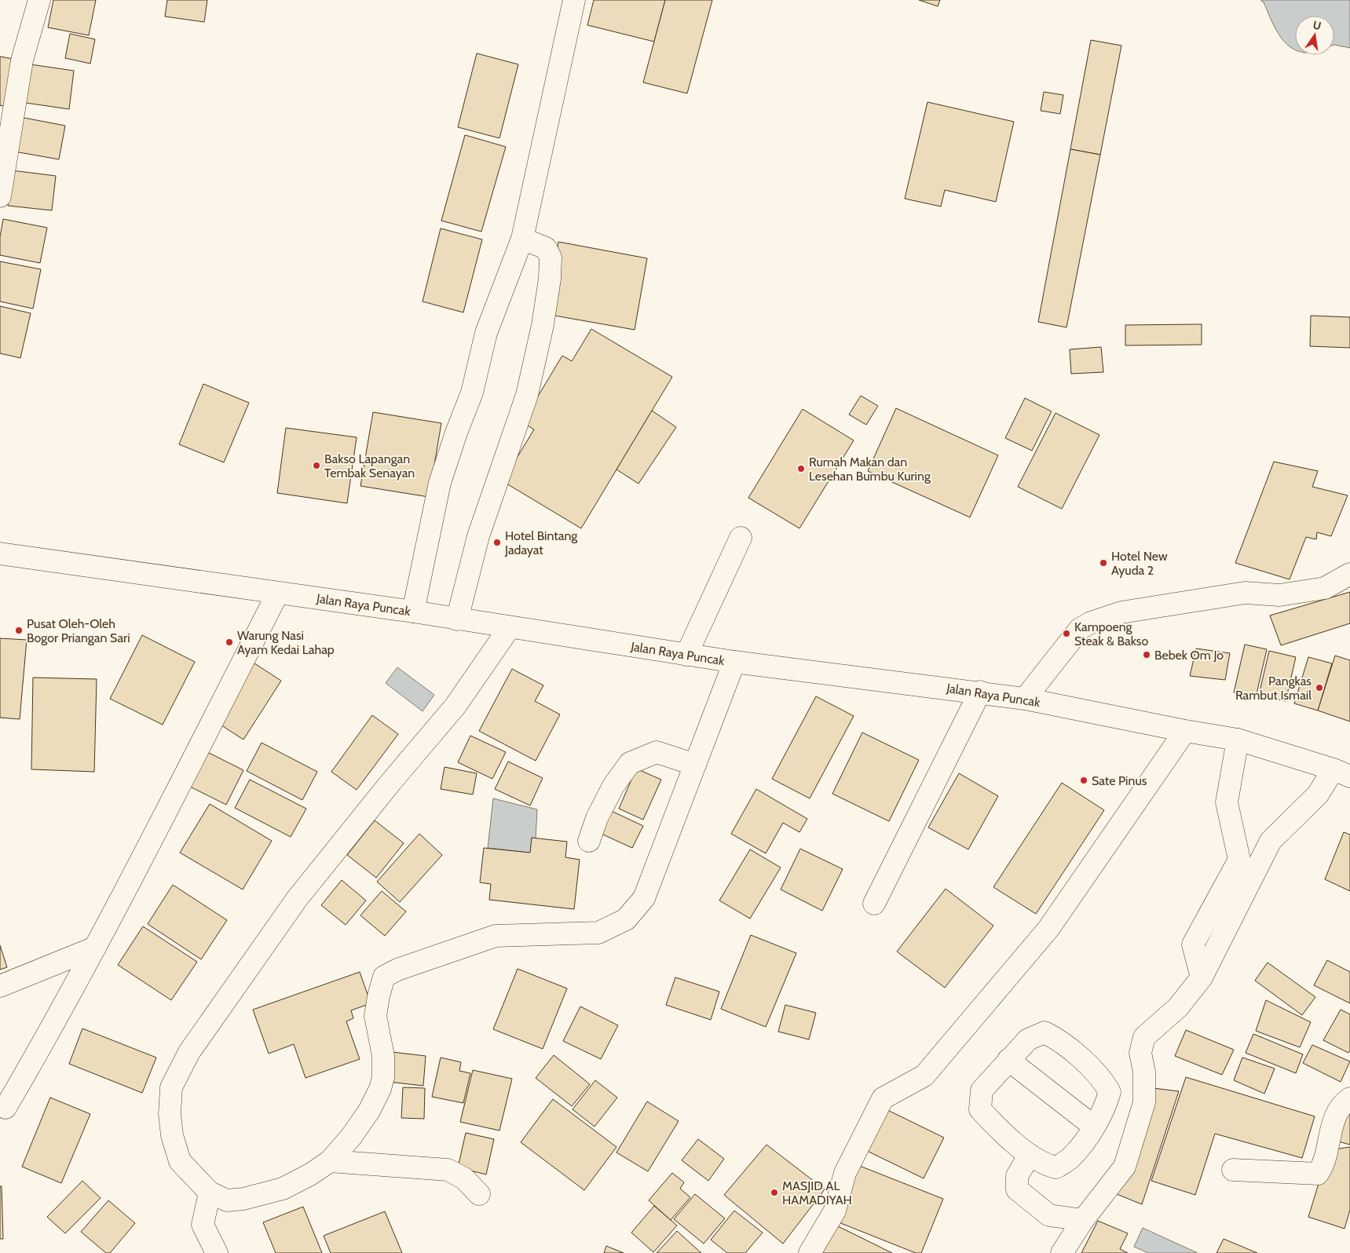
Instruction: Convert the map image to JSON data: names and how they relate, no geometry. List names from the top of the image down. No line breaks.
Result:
{"streets":{"main road":["Jalan Raya Puncak"]},"places":["Bakso Lapangan Tembak Senayan","Rumah Makan dan Lesehan Bumbu Kuring","Hotel Bintang Jadayat","Hotel New Ayuda 2","Pusat Oleh-Oleh Bogor Priangan Sari","Kampoeng Steak & Bakso","Warung Nasi Ayam Kedai Lahap","Bebek Om Jo","Pangkas Rambut Ismail","Sate Pinus","MASJID AL HAMADIYAH"],"north":"top"}
